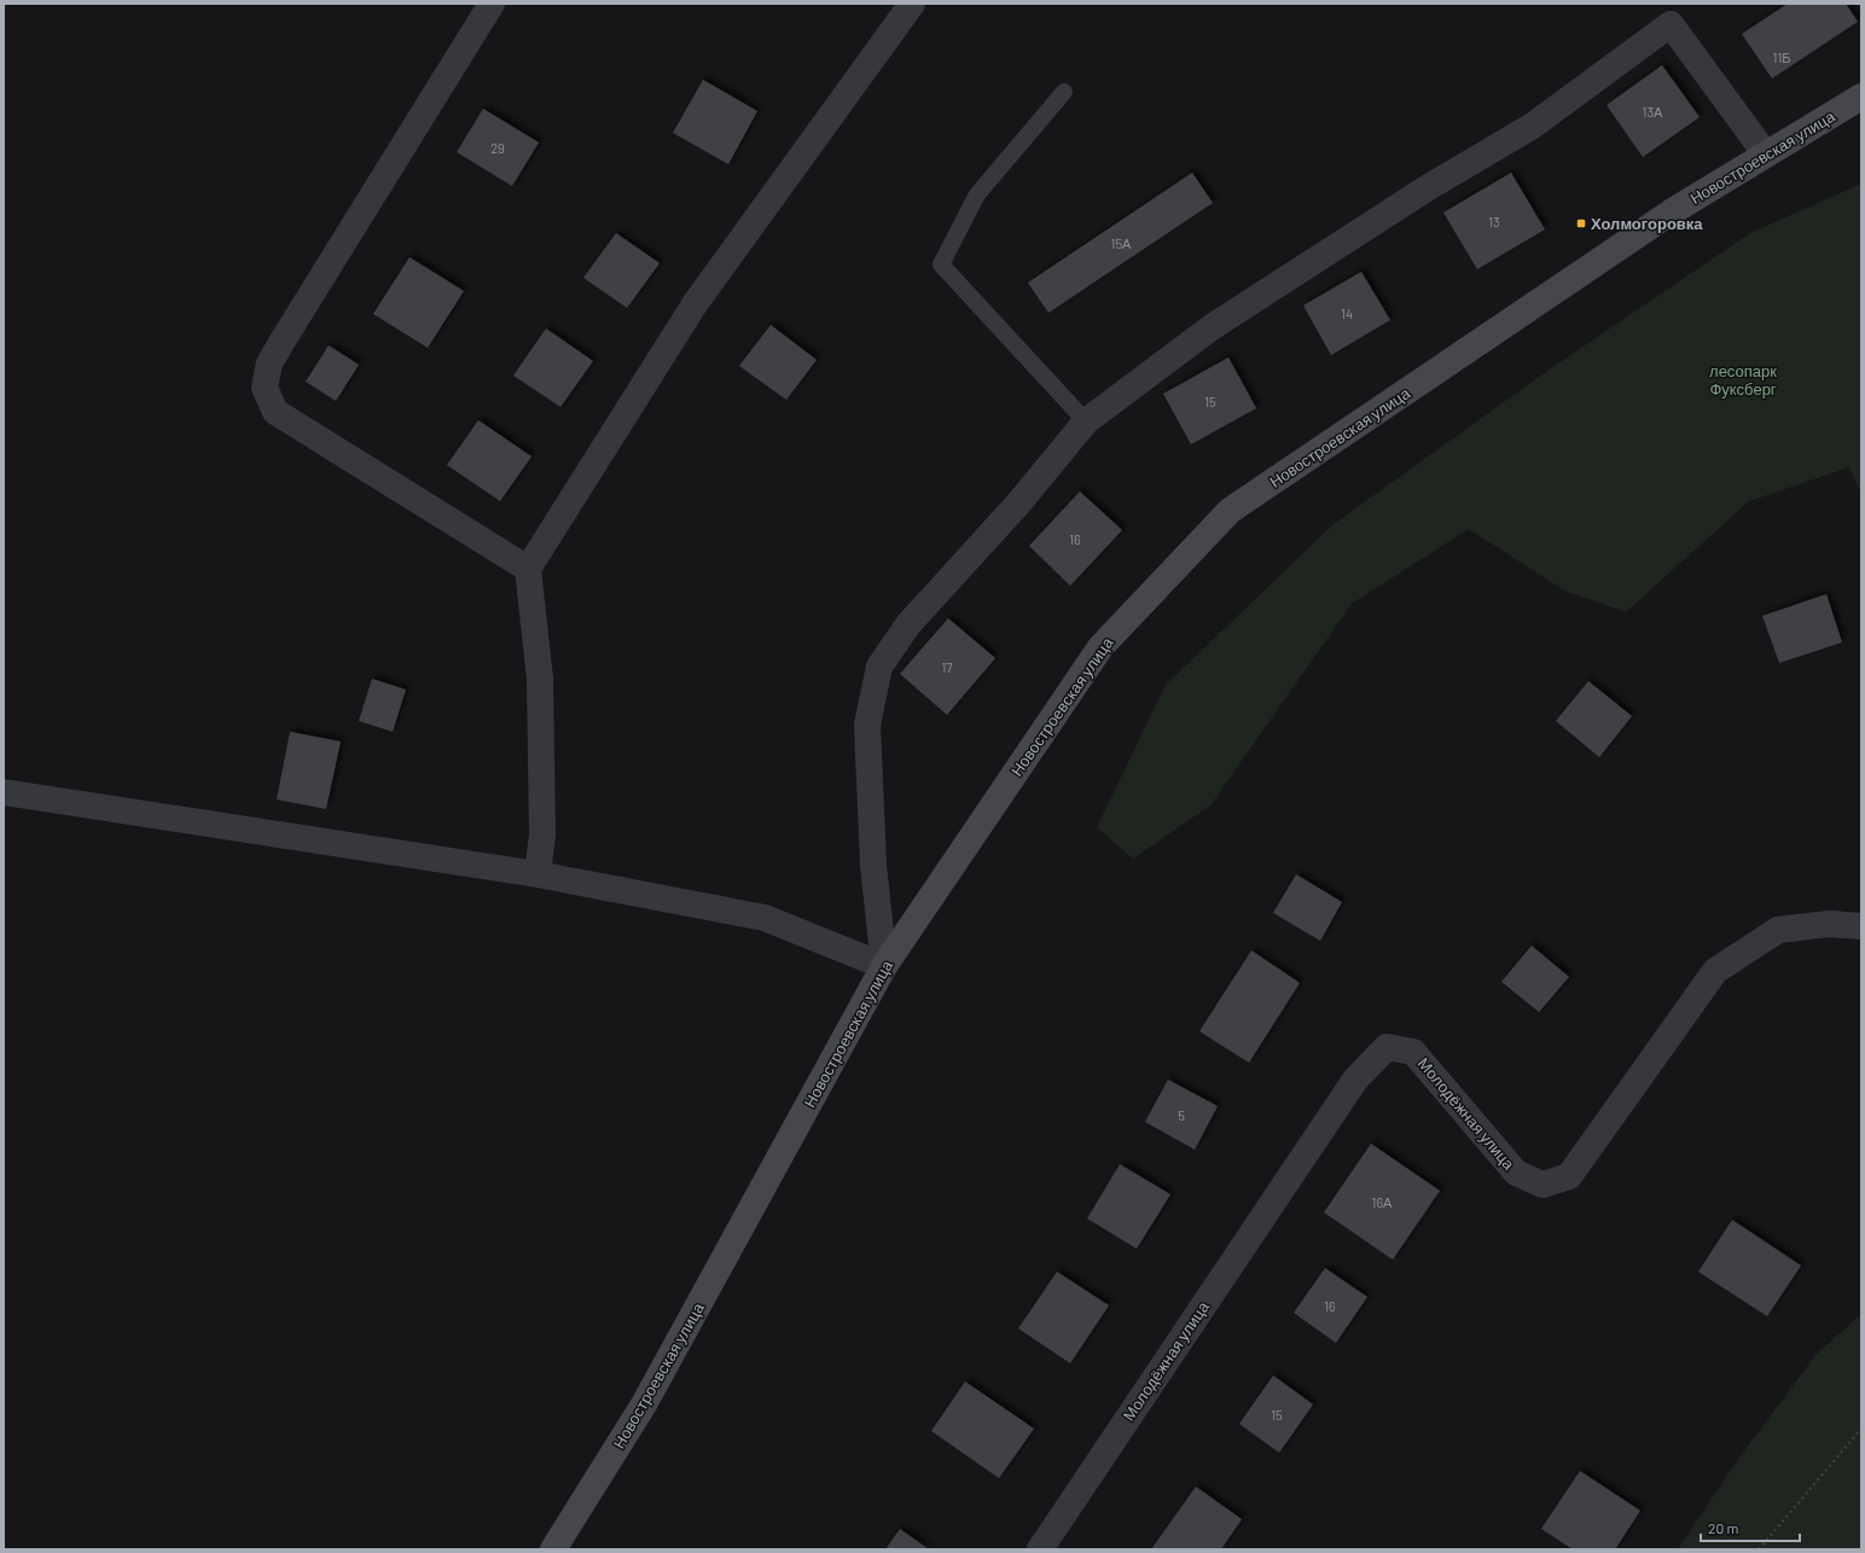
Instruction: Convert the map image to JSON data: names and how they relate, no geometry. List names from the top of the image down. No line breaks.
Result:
{"streets":{"main road":["Новостроевская улица"],"street":["Молодёжная улица"]},"parks":["лесопарк Фуксберг"],"places":{"transit":["Холмогоровка"]},"house_numbers":["11Б","13А","29","13","15А","14","15","16","17","5","16А","16","15"],"scale_bar":"20 m"}
